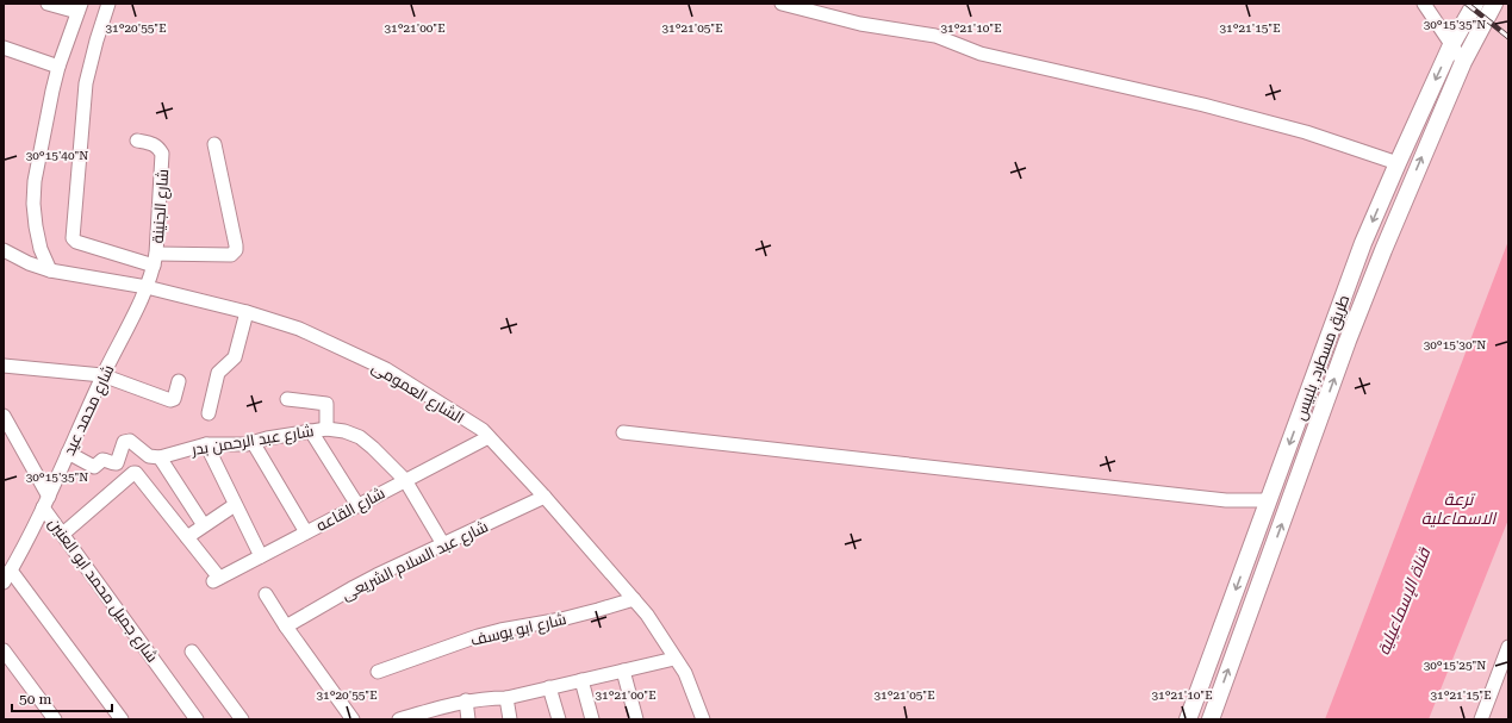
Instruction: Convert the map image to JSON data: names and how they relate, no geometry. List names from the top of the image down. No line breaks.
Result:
{"streets":{"main road":["طريق مسطرد, بلبيس"],"street":["شارع الجنينة","الشارع العمومى","شارع محمد عيد","شارع عبد الرحمن بدر","شارع القاعه","شارع عبد السلام الشريعى","شارع جميل محمد ابو العنين","شارع ابو يوسف"]},"crossings":[["شارع الجنينة","الشارع العمومى"],["شارع الجنينة","شارع محمد عيد"],["الشارع العمومى","شارع محمد عيد"],["الشارع العمومى","شارع القاعه"],["الشارع العمومى","شارع عبد السلام الشريعى"],["الشارع العمومى","شارع ابو يوسف"],["شارع محمد عيد","شارع جميل محمد ابو العنين"],["شارع عبد الرحمن بدر","شارع القاعه"],["شارع عبد الرحمن بدر","شارع عبد السلام الشريعى"]],"water":["ترعة الاسماعلية","قناة الإسماعيلية"],"scale_bar":"50 m","coordinates":["30°15'35\"N","31°20'55\"E","31°21'00\"E","31°21'05\"E","31°21'10\"E","31°21'15\"E","30°15'40\"N","30°15'30\"N","30°15'25\"N"]}
